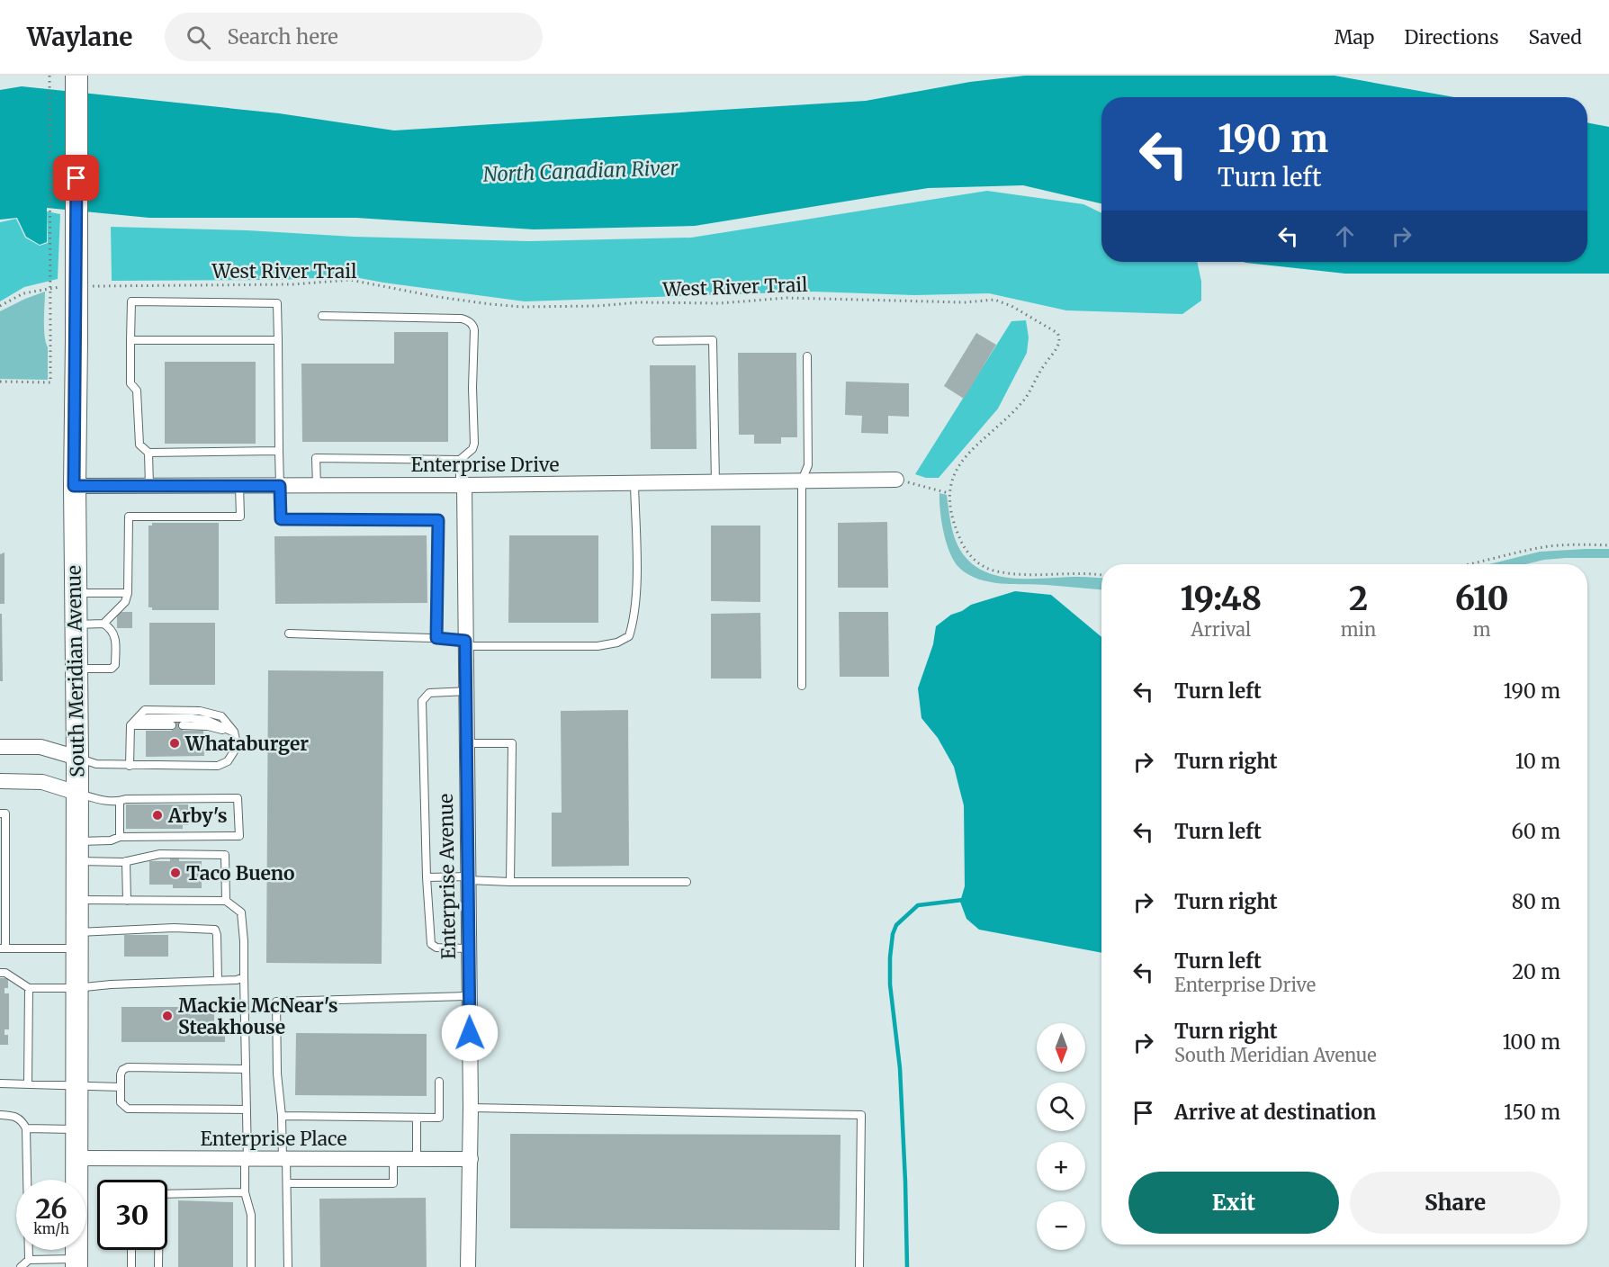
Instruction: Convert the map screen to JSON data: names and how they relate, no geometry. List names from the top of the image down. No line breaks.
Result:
{"streets":{"main road":["South Meridian Avenue"],"street":["Enterprise Drive","Enterprise Avenue","Enterprise Place"],"path":["West River Trail"]},"crossings":[["Enterprise Drive","South Meridian Avenue"],["Enterprise Drive","Enterprise Avenue"],["South Meridian Avenue","Enterprise Place"],["Enterprise Avenue","Enterprise Place"]],"water":["North Canadian River"],"places":["Whataburger","Arby's","Taco Bueno","Mackie McNear's Steakhouse"],"north":"bottom","page":{"header":"Waylane","search":"Search here","nav":["Map","Directions","Saved"],"turn":["190 m","Turn left"],"eta":["19:48","Arrival","2","min","610","m"],"list":[{"name":"Turn left","value":"190 m"},{"name":"Turn right","value":"10 m"},{"name":"Turn left","value":"60 m"},{"name":"Turn right","value":"80 m"},{"name":"Turn left","note":"Enterprise Drive","value":"20 m"},{"name":"Turn right","note":"South Meridian Avenue","value":"100 m"},{"name":"Arrive at destination","value":"150 m"}],"map_buttons":["+","−"],"buttons":["Exit","Share"],"speed":"26 km/h","limit":"30"}}
